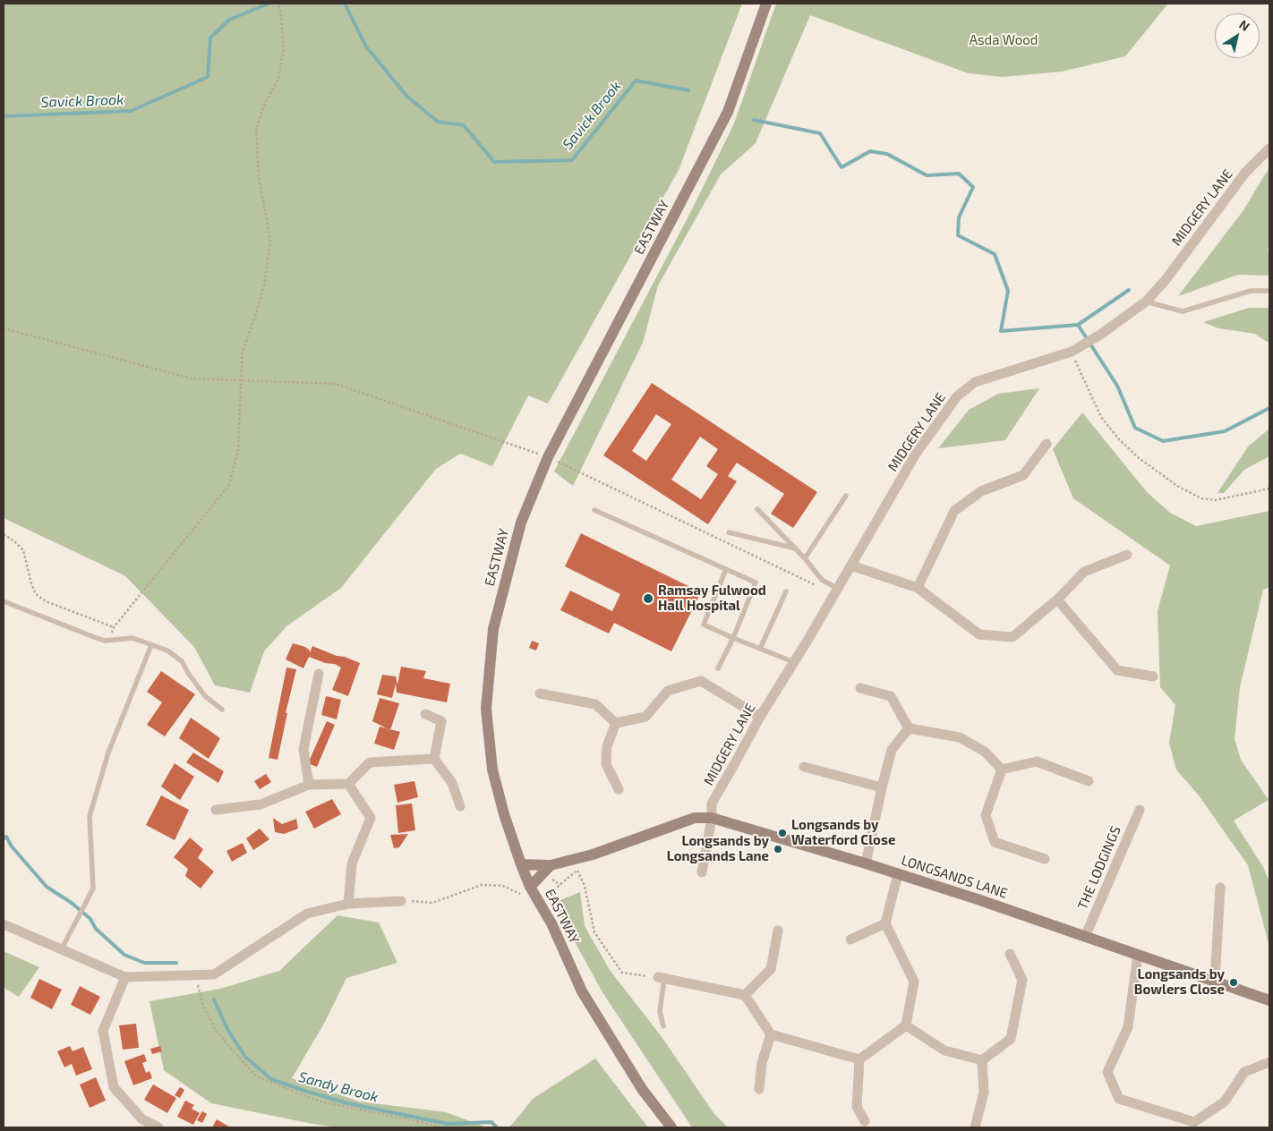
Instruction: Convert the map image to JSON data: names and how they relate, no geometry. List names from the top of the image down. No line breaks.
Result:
{"streets":{"main road":["EASTWAY","LONGSANDS LANE"],"street":["MIDGERY LANE","THE LODGINGS"]},"crossings":[["MIDGERY LANE","LONGSANDS LANE"],["EASTWAY","LONGSANDS LANE"],["THE LODGINGS","LONGSANDS LANE"]],"water":["Savick Brook","Sandy Brook"],"parks":["Asda Wood"],"places":["Ramsay Fulwood Hall Hospital","Longsands by Waterford Close","Longsands by Longsands Lane","Longsands by Bowlers Close"],"north":"top right"}
